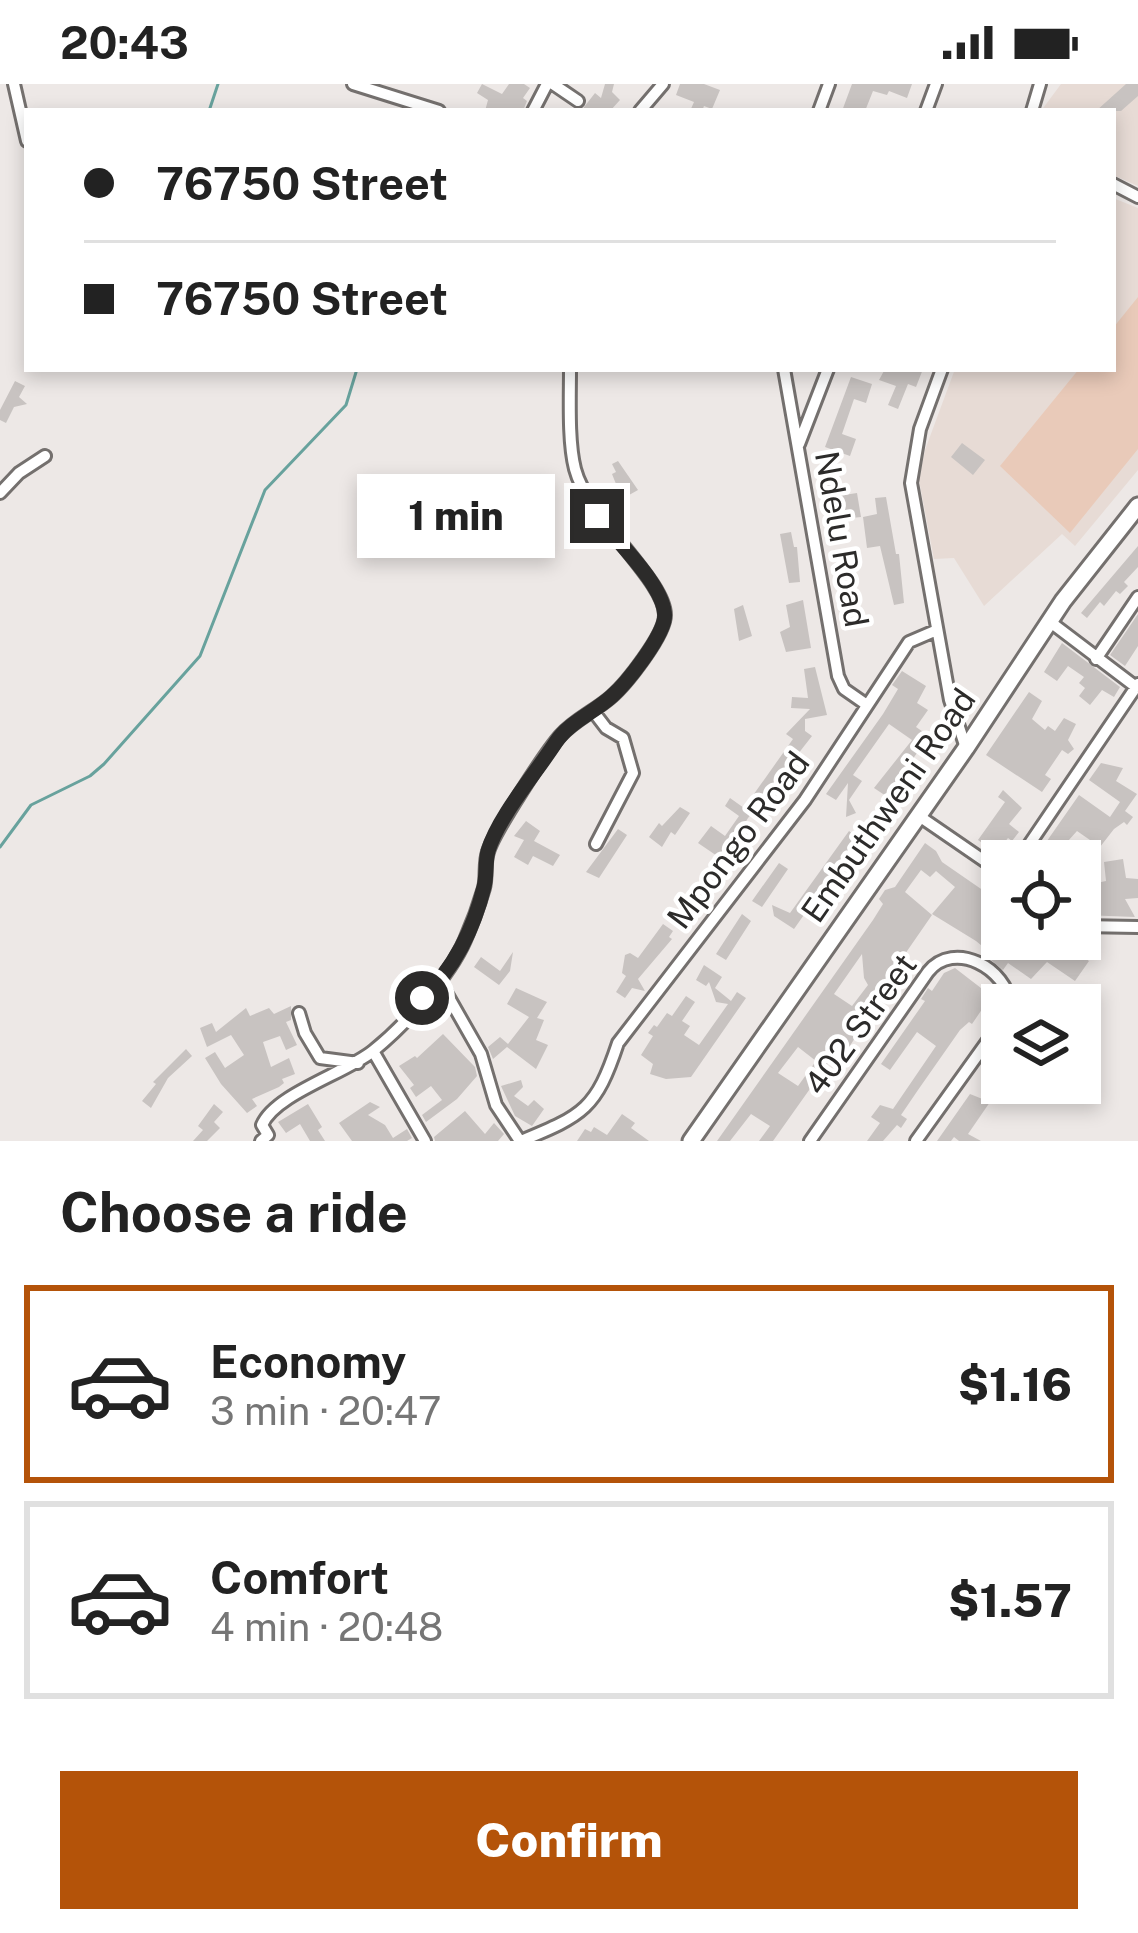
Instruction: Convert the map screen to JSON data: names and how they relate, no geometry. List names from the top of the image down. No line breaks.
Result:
{"streets":{"street":["Ndelu Road","Embuthweni Road","Mpongo Road","402 Street"]},"crossings":[["Ndelu Road","Mpongo Road"]],"page":{"status":"20:43","banner":["76750 Street","76750 Street"],"bubble":"1 min","heading":"Choose a ride","list":[{"name":"Economy","note":"3 min · 20:47","value":"$1.16"},{"name":"Comfort","note":"4 min · 20:48","value":"$1.57"}],"buttons":"Confirm"}}
